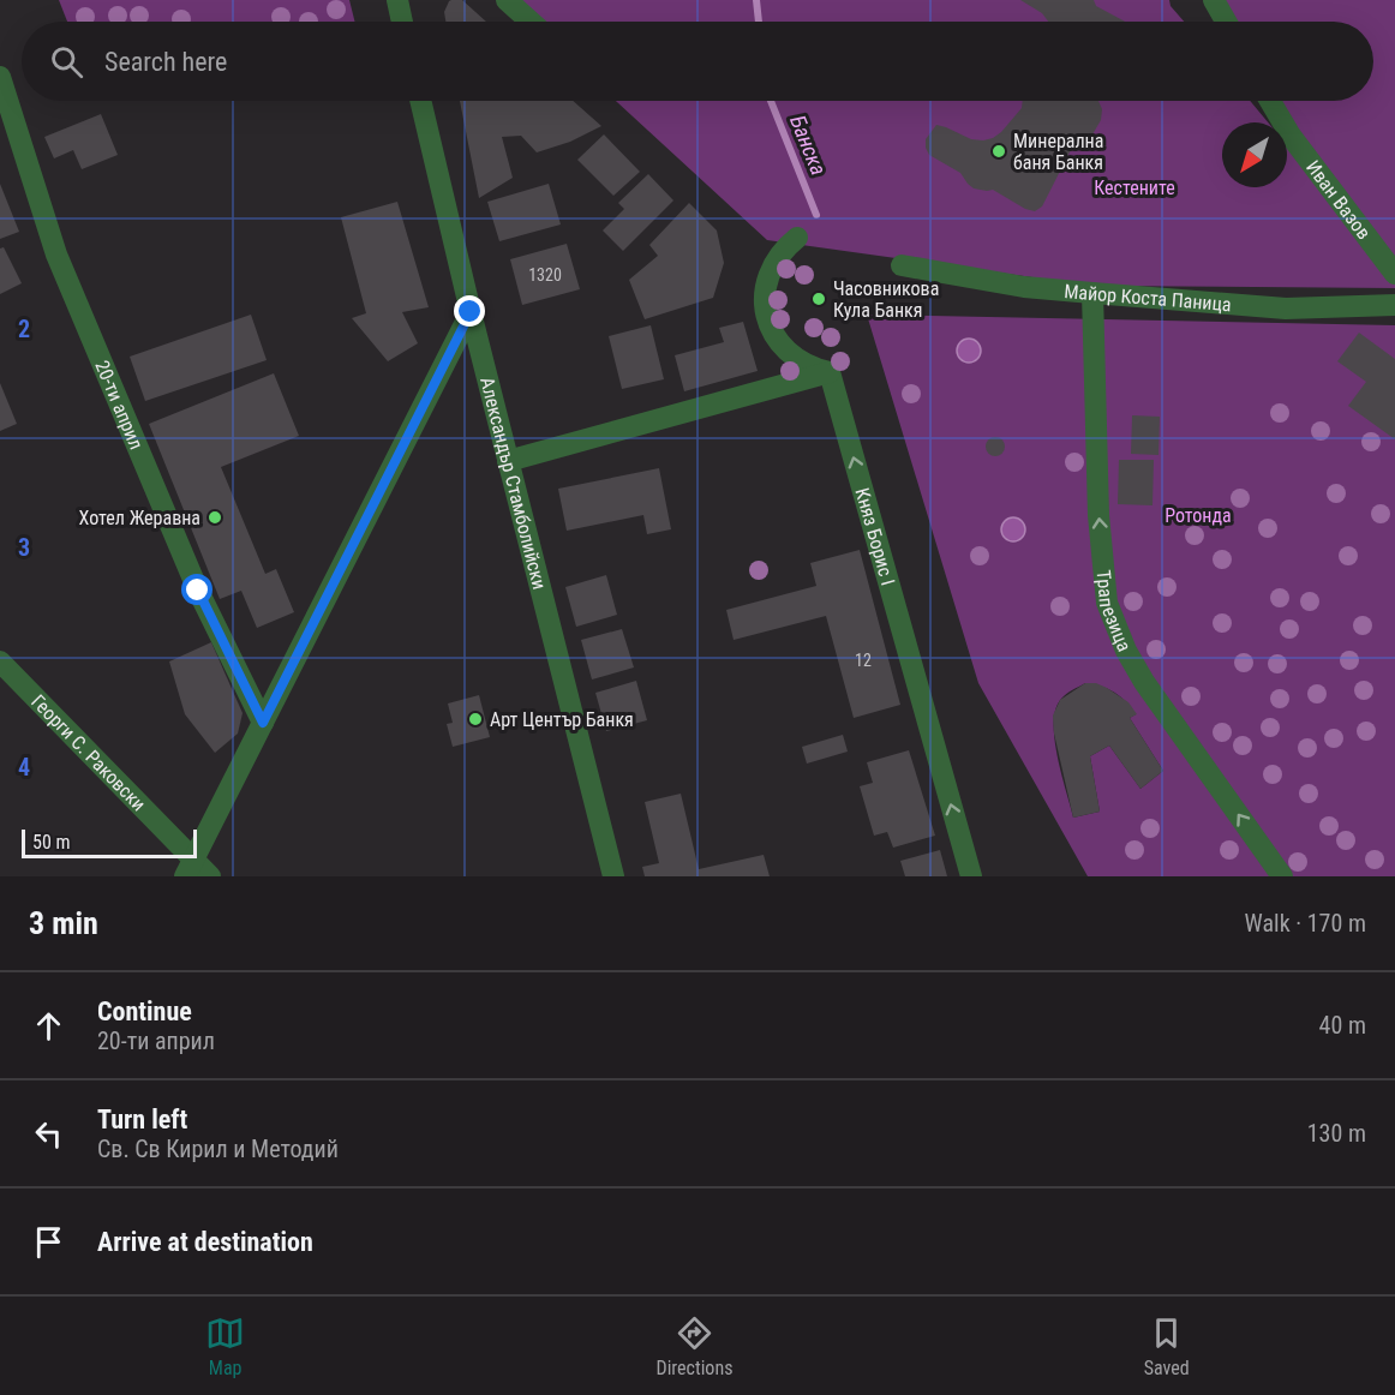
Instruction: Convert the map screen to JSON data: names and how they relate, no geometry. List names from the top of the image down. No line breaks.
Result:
{"streets":{"street":["Иван Вазов","Майор Коста Паница","20-ти април","Александър Стамболийски","Княз Борис I","Трапезица","Георги С. Раковски"]},"crossings":[["Майор Коста Паница","Трапезица"]],"one_way":["Княз Борис I","Трапезица"],"water":["Банска"],"parks":["Кестените","Ротонда"],"places":["Минерална баня Банкя","Часовникова Кула Банкя","Хотел Жеравна","Арт Център Банкя"],"house_numbers":["1320","12"],"scale_bar":"50 m","north":"bottom left","page":{"search":"Search here","scale":"50 m","heading":["3 min","Walk · 170 m"],"list":[["Continue","20-ти април","40 m"],["Turn left","Св. Св Кирил и Методий","130 m"],"Arrive at destination"],"nav":["Map","Directions","Saved"]},"grid":{"rows":["2","3","4"]}}
